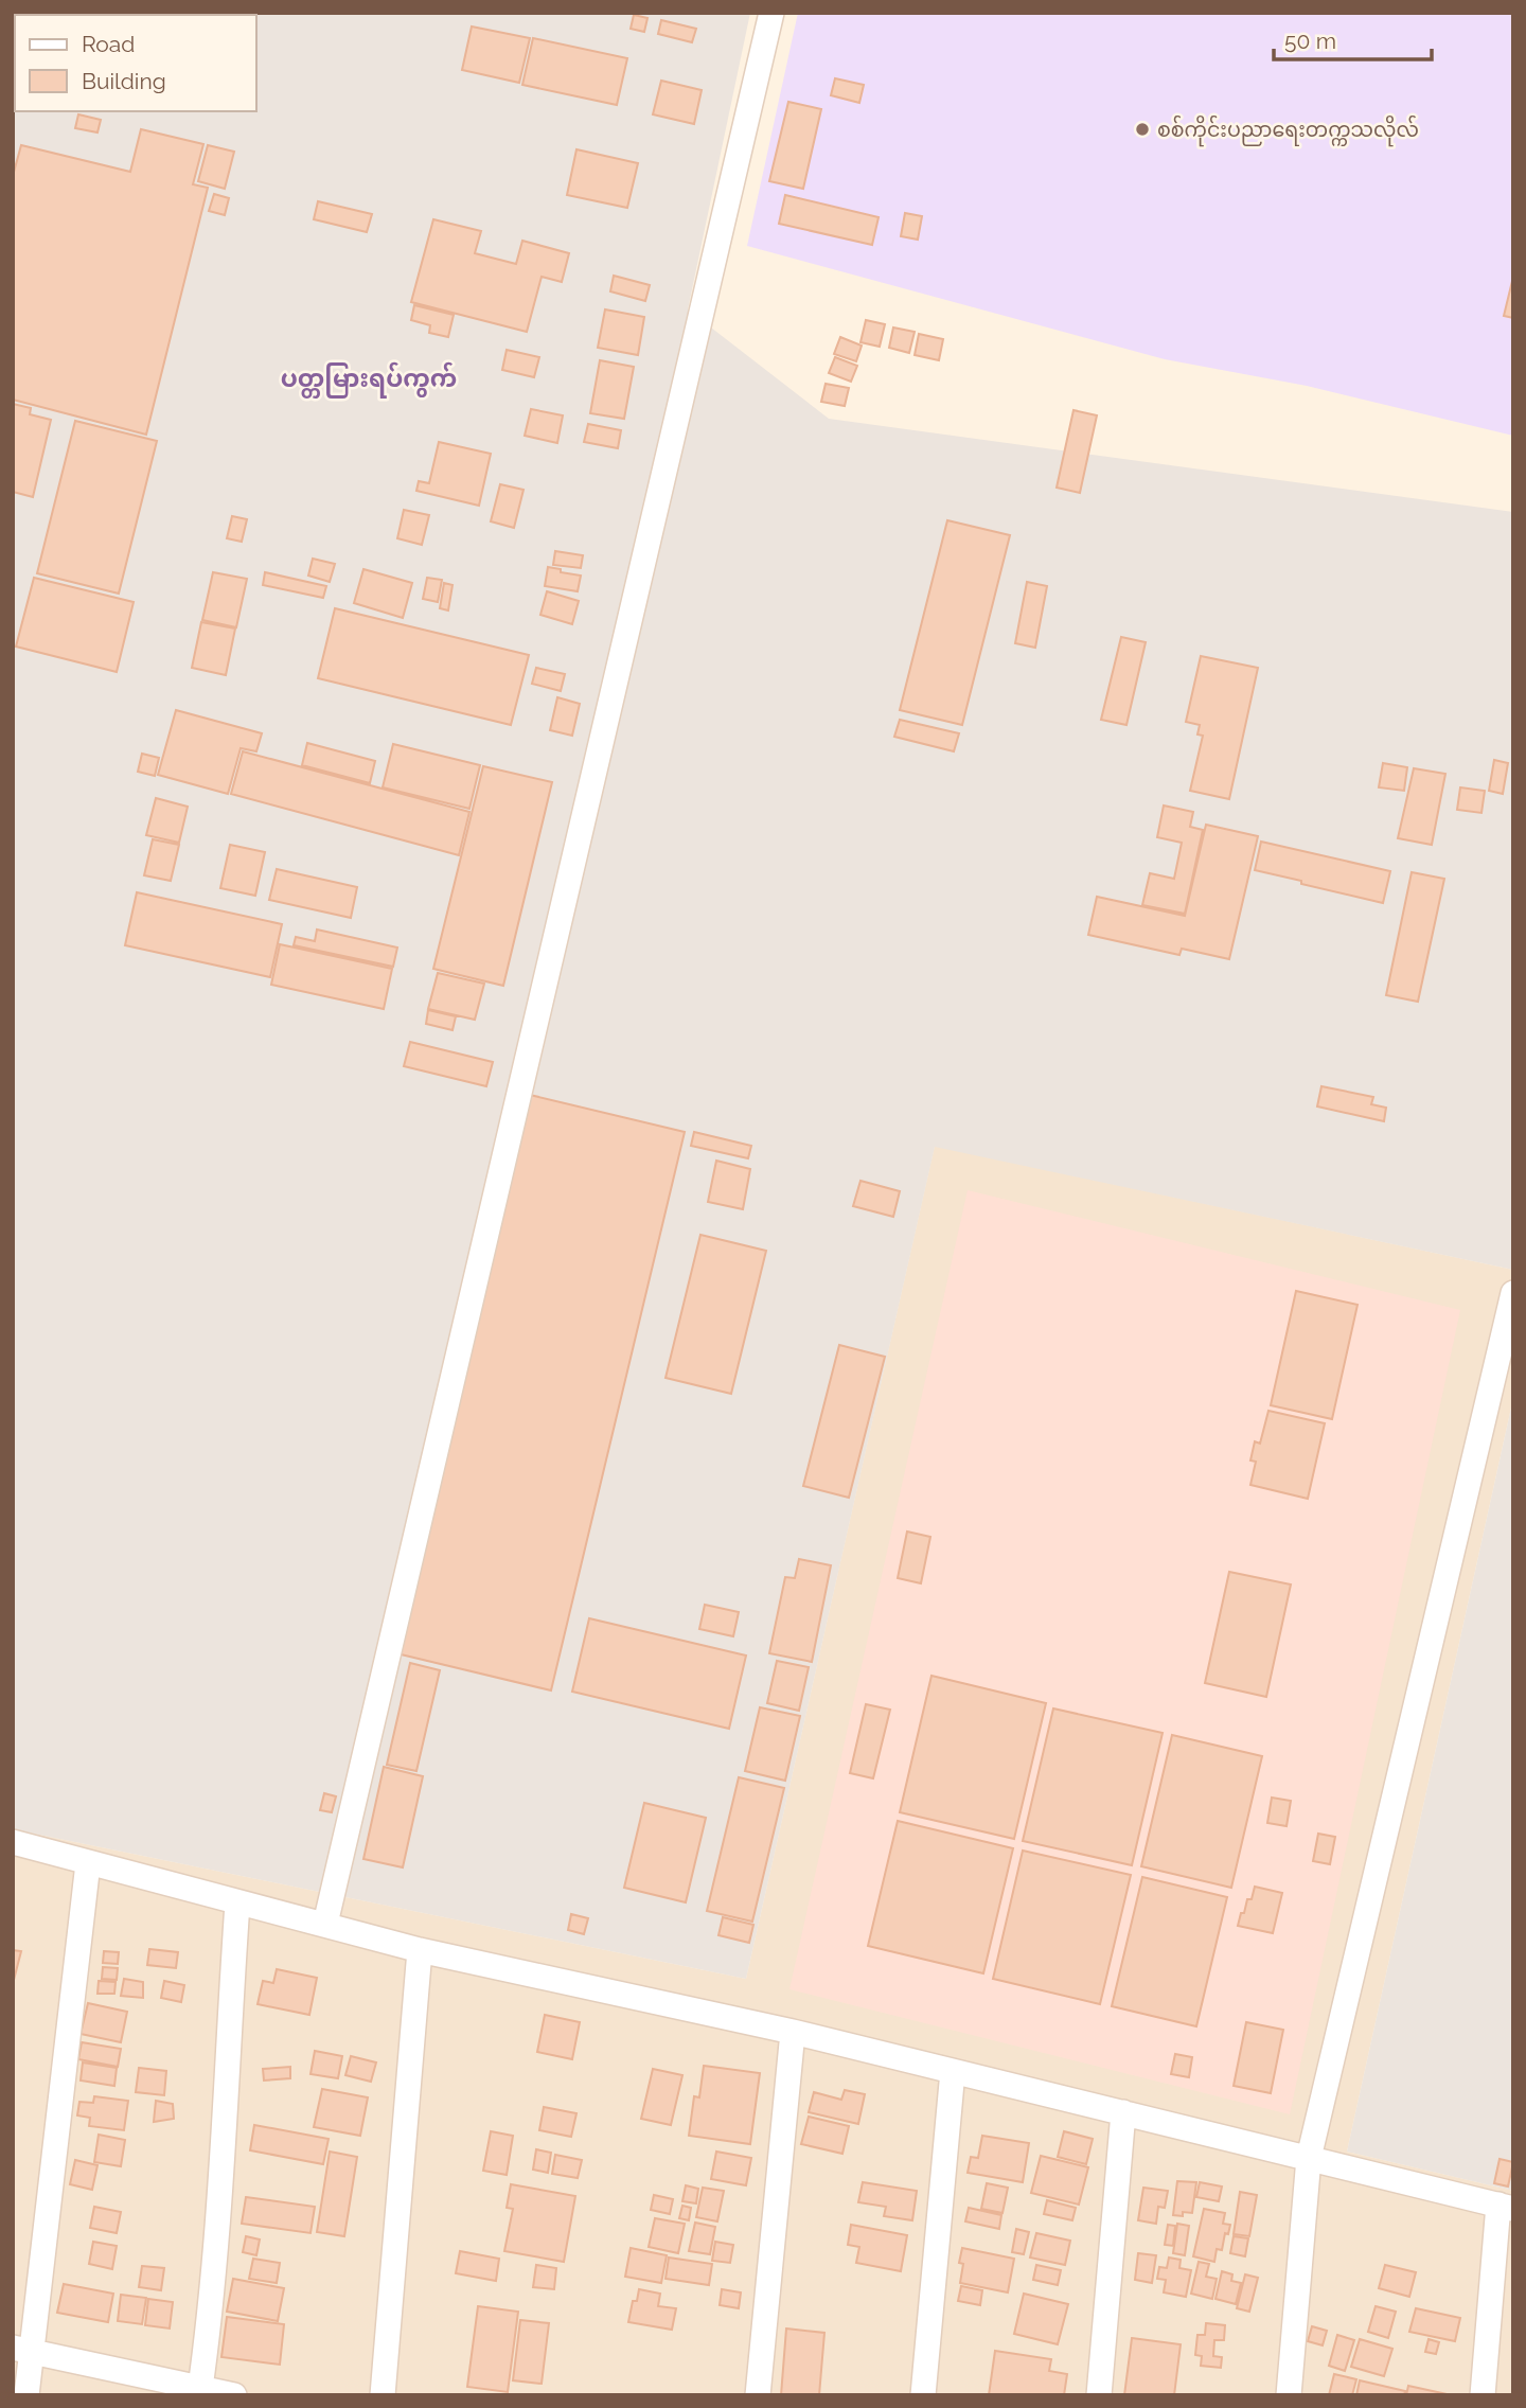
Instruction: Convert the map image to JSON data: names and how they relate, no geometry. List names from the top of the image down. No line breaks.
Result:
{"districts":["ပတ္တမြားရပ်ကွက်"],"places":["စစ်ကိုင်းပညာရေးတက္ကသလိုလ်"],"legend":["Road","Building"],"scale_bar":"50 m"}
